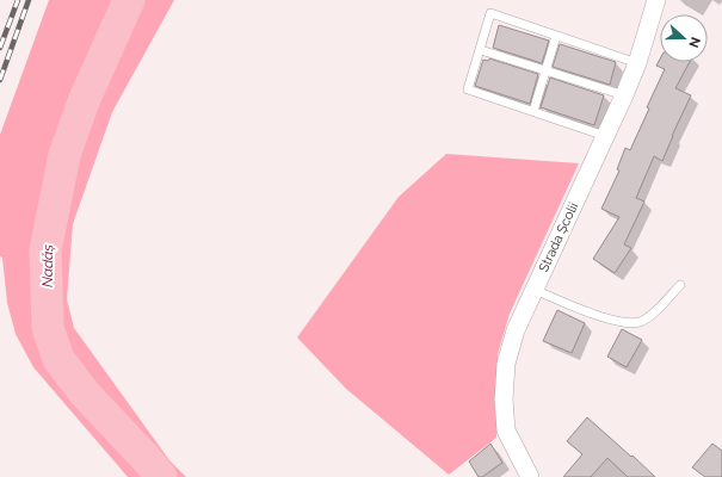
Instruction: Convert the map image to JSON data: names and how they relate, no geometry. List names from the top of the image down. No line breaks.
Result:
{"streets":{"street":["Strada Școlii"]},"water":["Nadăș"],"north":"right"}
